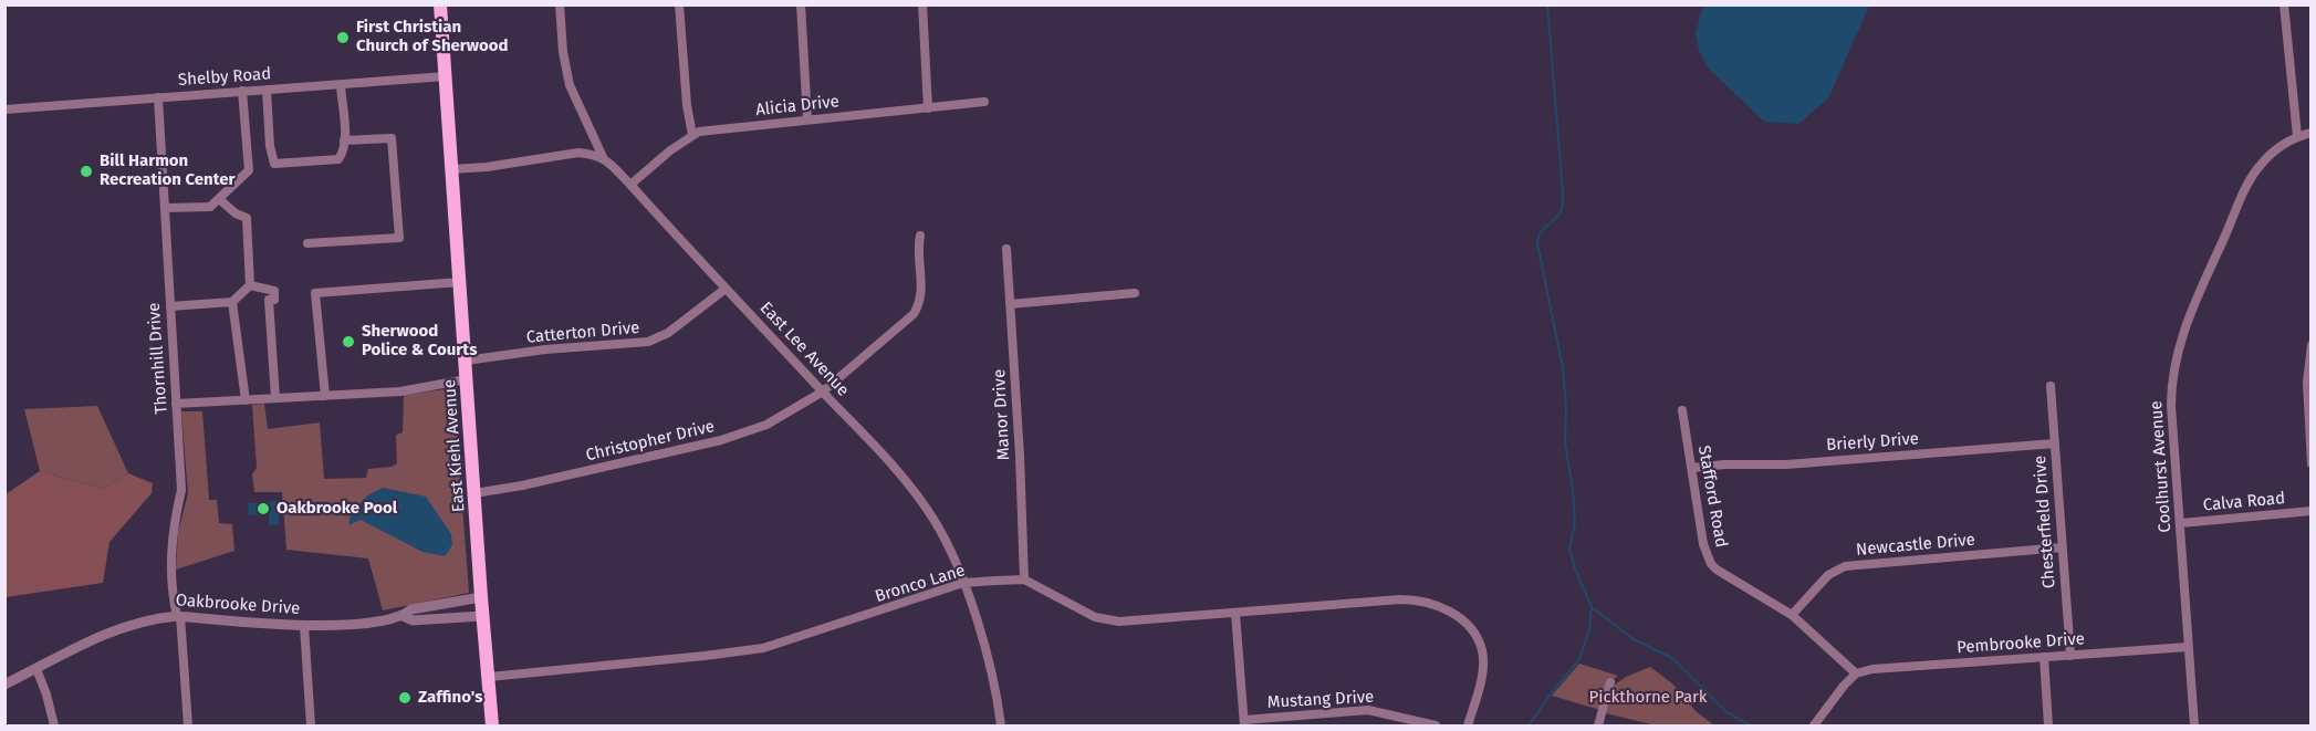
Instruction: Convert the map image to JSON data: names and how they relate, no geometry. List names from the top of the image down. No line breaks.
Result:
{"streets":{"main road":["East Kiehl Avenue"],"street":["Shelby Road","Alicia Drive","Catterton Drive","East Lee Avenue","Thornhill Drive","Manor Drive","Christopher Drive","Brierly Drive","Coolhurst Avenue","Stafford Road","Calva Road","Chesterfield Drive","Newcastle Drive","Bronco Lane","Oakbrooke Drive","Pembrooke Drive","Mustang Drive"]},"crossings":[["Shelby Road","Thornhill Drive"],["Shelby Road","East Kiehl Avenue"],["Alicia Drive","East Lee Avenue"],["Catterton Drive","East Lee Avenue"],["Catterton Drive","East Kiehl Avenue"],["East Lee Avenue","Christopher Drive"],["East Lee Avenue","Bronco Lane"],["Thornhill Drive","Oakbrooke Drive"],["Manor Drive","Bronco Lane"],["Christopher Drive","East Kiehl Avenue"],["Brierly Drive","Stafford Road"],["Brierly Drive","Chesterfield Drive"],["East Kiehl Avenue","Bronco Lane"],["East Kiehl Avenue","Oakbrooke Drive"],["Coolhurst Avenue","Calva Road"],["Coolhurst Avenue","Pembrooke Drive"],["Stafford Road","Newcastle Drive"],["Stafford Road","Pembrooke Drive"],["Chesterfield Drive","Newcastle Drive"],["Chesterfield Drive","Pembrooke Drive"]],"parks":["Pickthorne Park"],"places":["First Christian Church of Sherwood","Bill Harmon Recreation Center","Sherwood Police & Courts","Oakbrooke Pool","Zaffino's"]}
